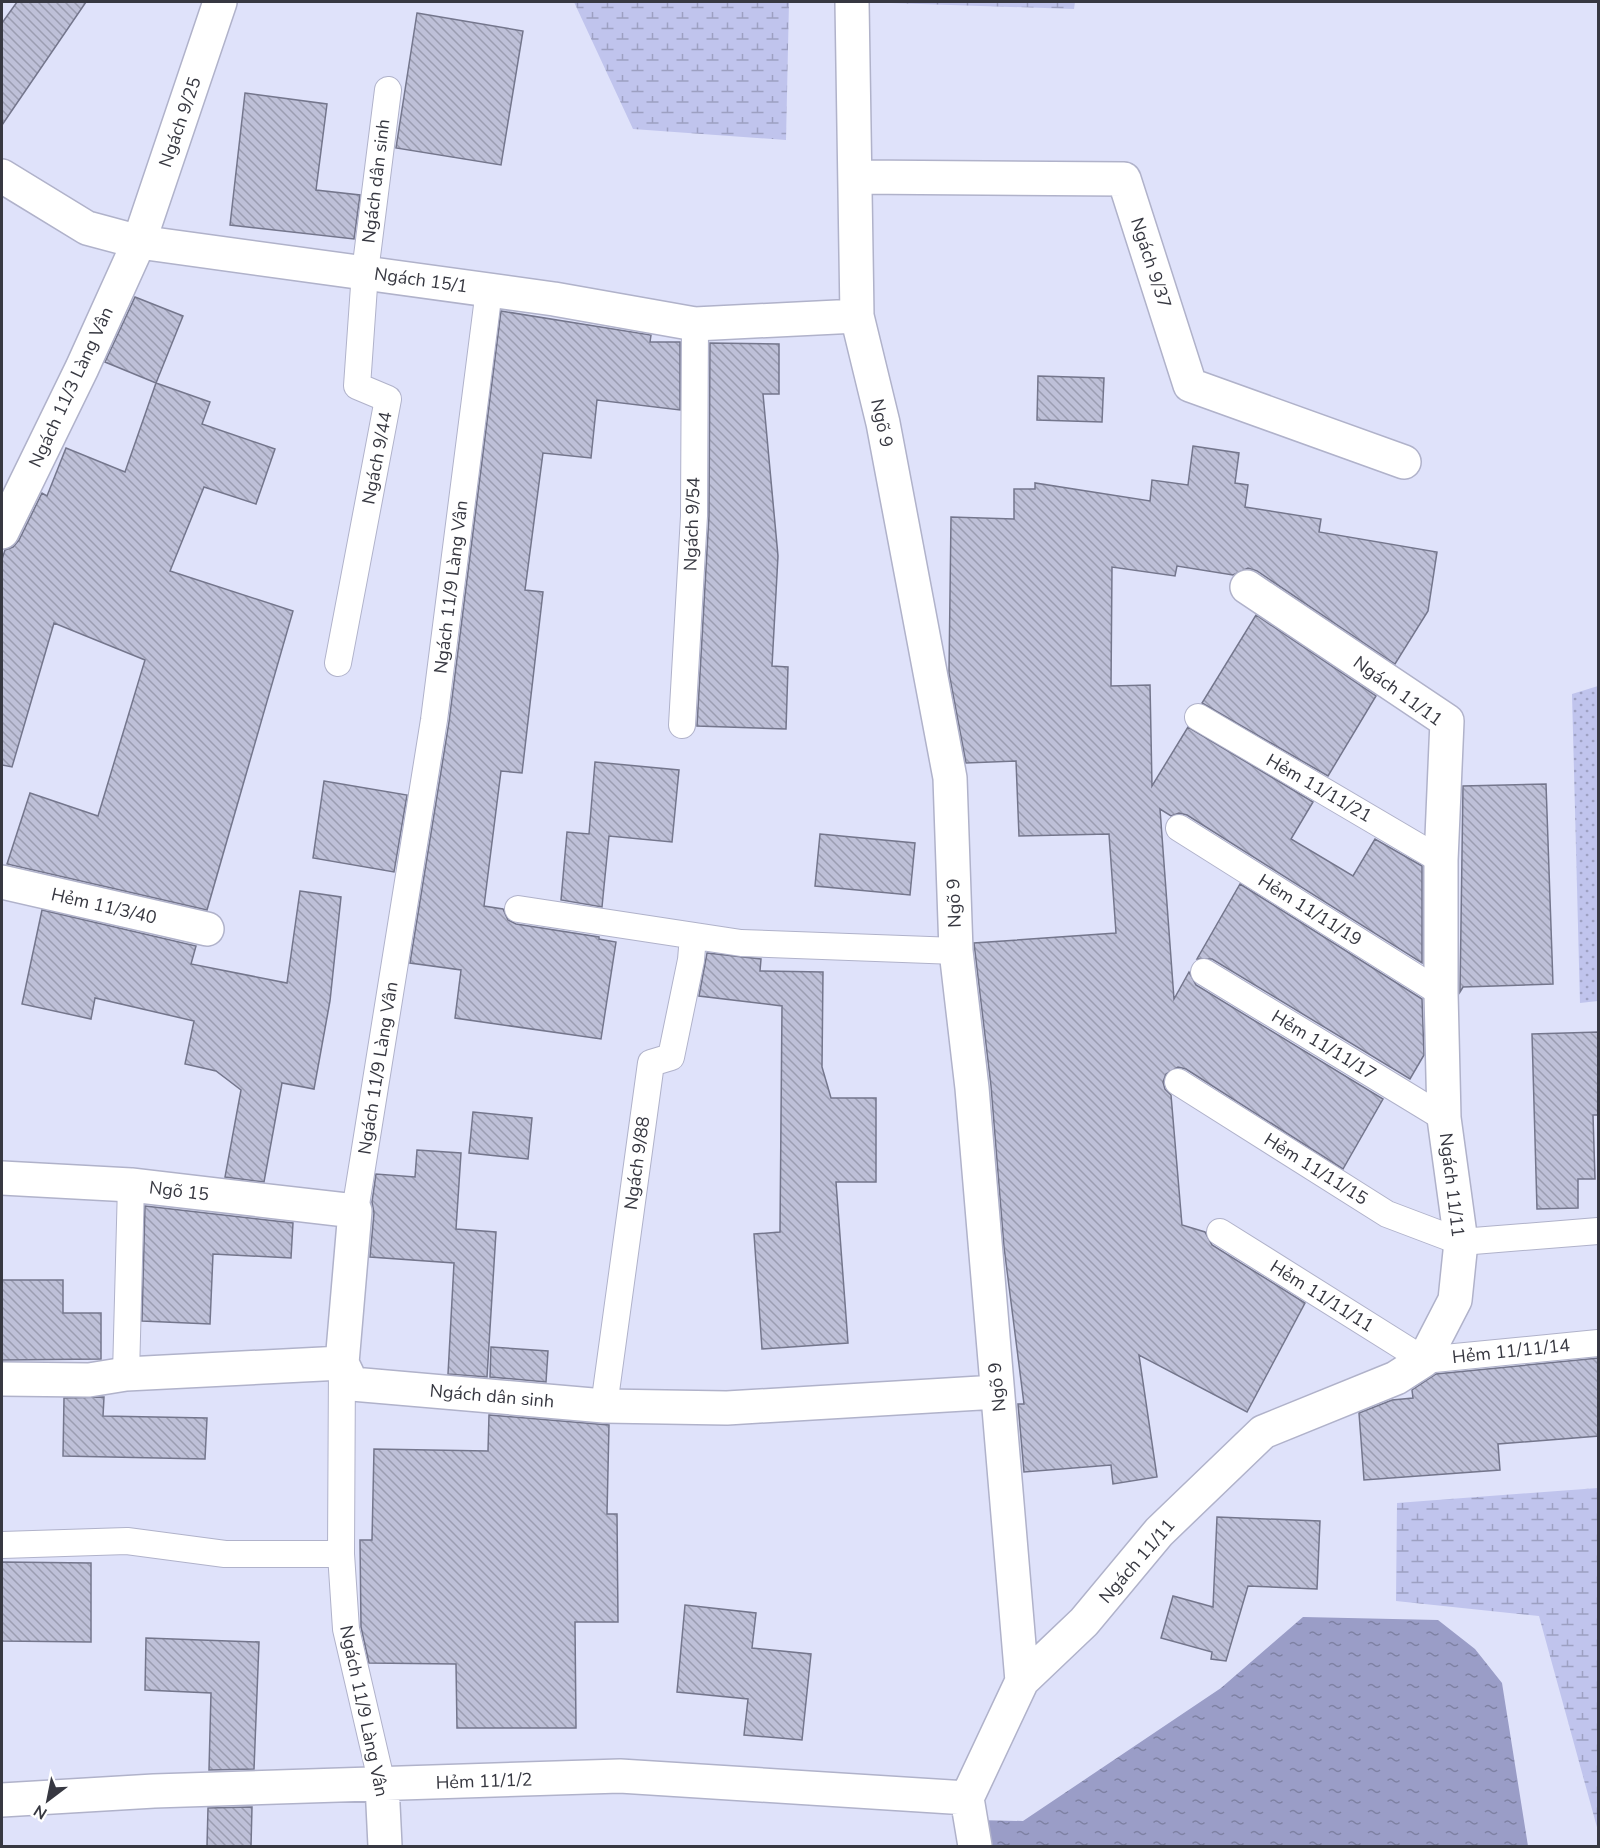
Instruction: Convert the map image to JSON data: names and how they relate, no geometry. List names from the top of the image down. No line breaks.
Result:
{"streets":{"street":["Ngách 9/25","Ngách dân sinh","Ngách 9/37","Ngách 15/1","Ngách 11/3 Làng Vân","Ngõ 9","Ngách 11/9 Làng Vân","Ngách 11/11","Hẻm 11/3/40","Ngõ 15","Hẻm 11/1/2"],"lane":["Ngách 9/44","Ngách 9/54","Hẻm 11/11/21","Hẻm 11/11/19","Hẻm 11/11/17","Ngách 9/88","Hẻm 11/11/15","Hẻm 11/11/11","Hẻm 11/11/14"]},"crossings":[["Ngách 9/25","Ngách 15/1"],["Ngách 9/25","Ngách 11/3 Làng Vân"],["Ngách dân sinh","Ngách 15/1"],["Ngách dân sinh","Ngõ 9"],["Ngách dân sinh","Ngách 9/44"],["Ngách dân sinh","Ngách 11/9 Làng Vân"],["Ngách dân sinh","Ngách 9/88"],["Ngách 9/37","Ngõ 9"],["Ngách 15/1","Ngách 11/3 Làng Vân"],["Ngách 15/1","Ngõ 9"],["Ngách 15/1","Ngách 9/44"],["Ngách 15/1","Ngách 9/54"],["Ngách 15/1","Ngách 11/9 Làng Vân"],["Ngõ 9","Ngách 11/11"],["Ngách 11/9 Làng Vân","Ngõ 15"],["Ngách 11/9 Làng Vân","Hẻm 11/1/2"],["Ngách 11/11","Hẻm 11/11/21"],["Ngách 11/11","Hẻm 11/11/19"],["Ngách 11/11","Hẻm 11/11/17"],["Ngách 11/11","Hẻm 11/11/15"],["Ngách 11/11","Hẻm 11/11/11"],["Ngách 11/11","Hẻm 11/11/14"],["Hẻm 11/11/11","Hẻm 11/11/14"]],"north":"bottom left"}
